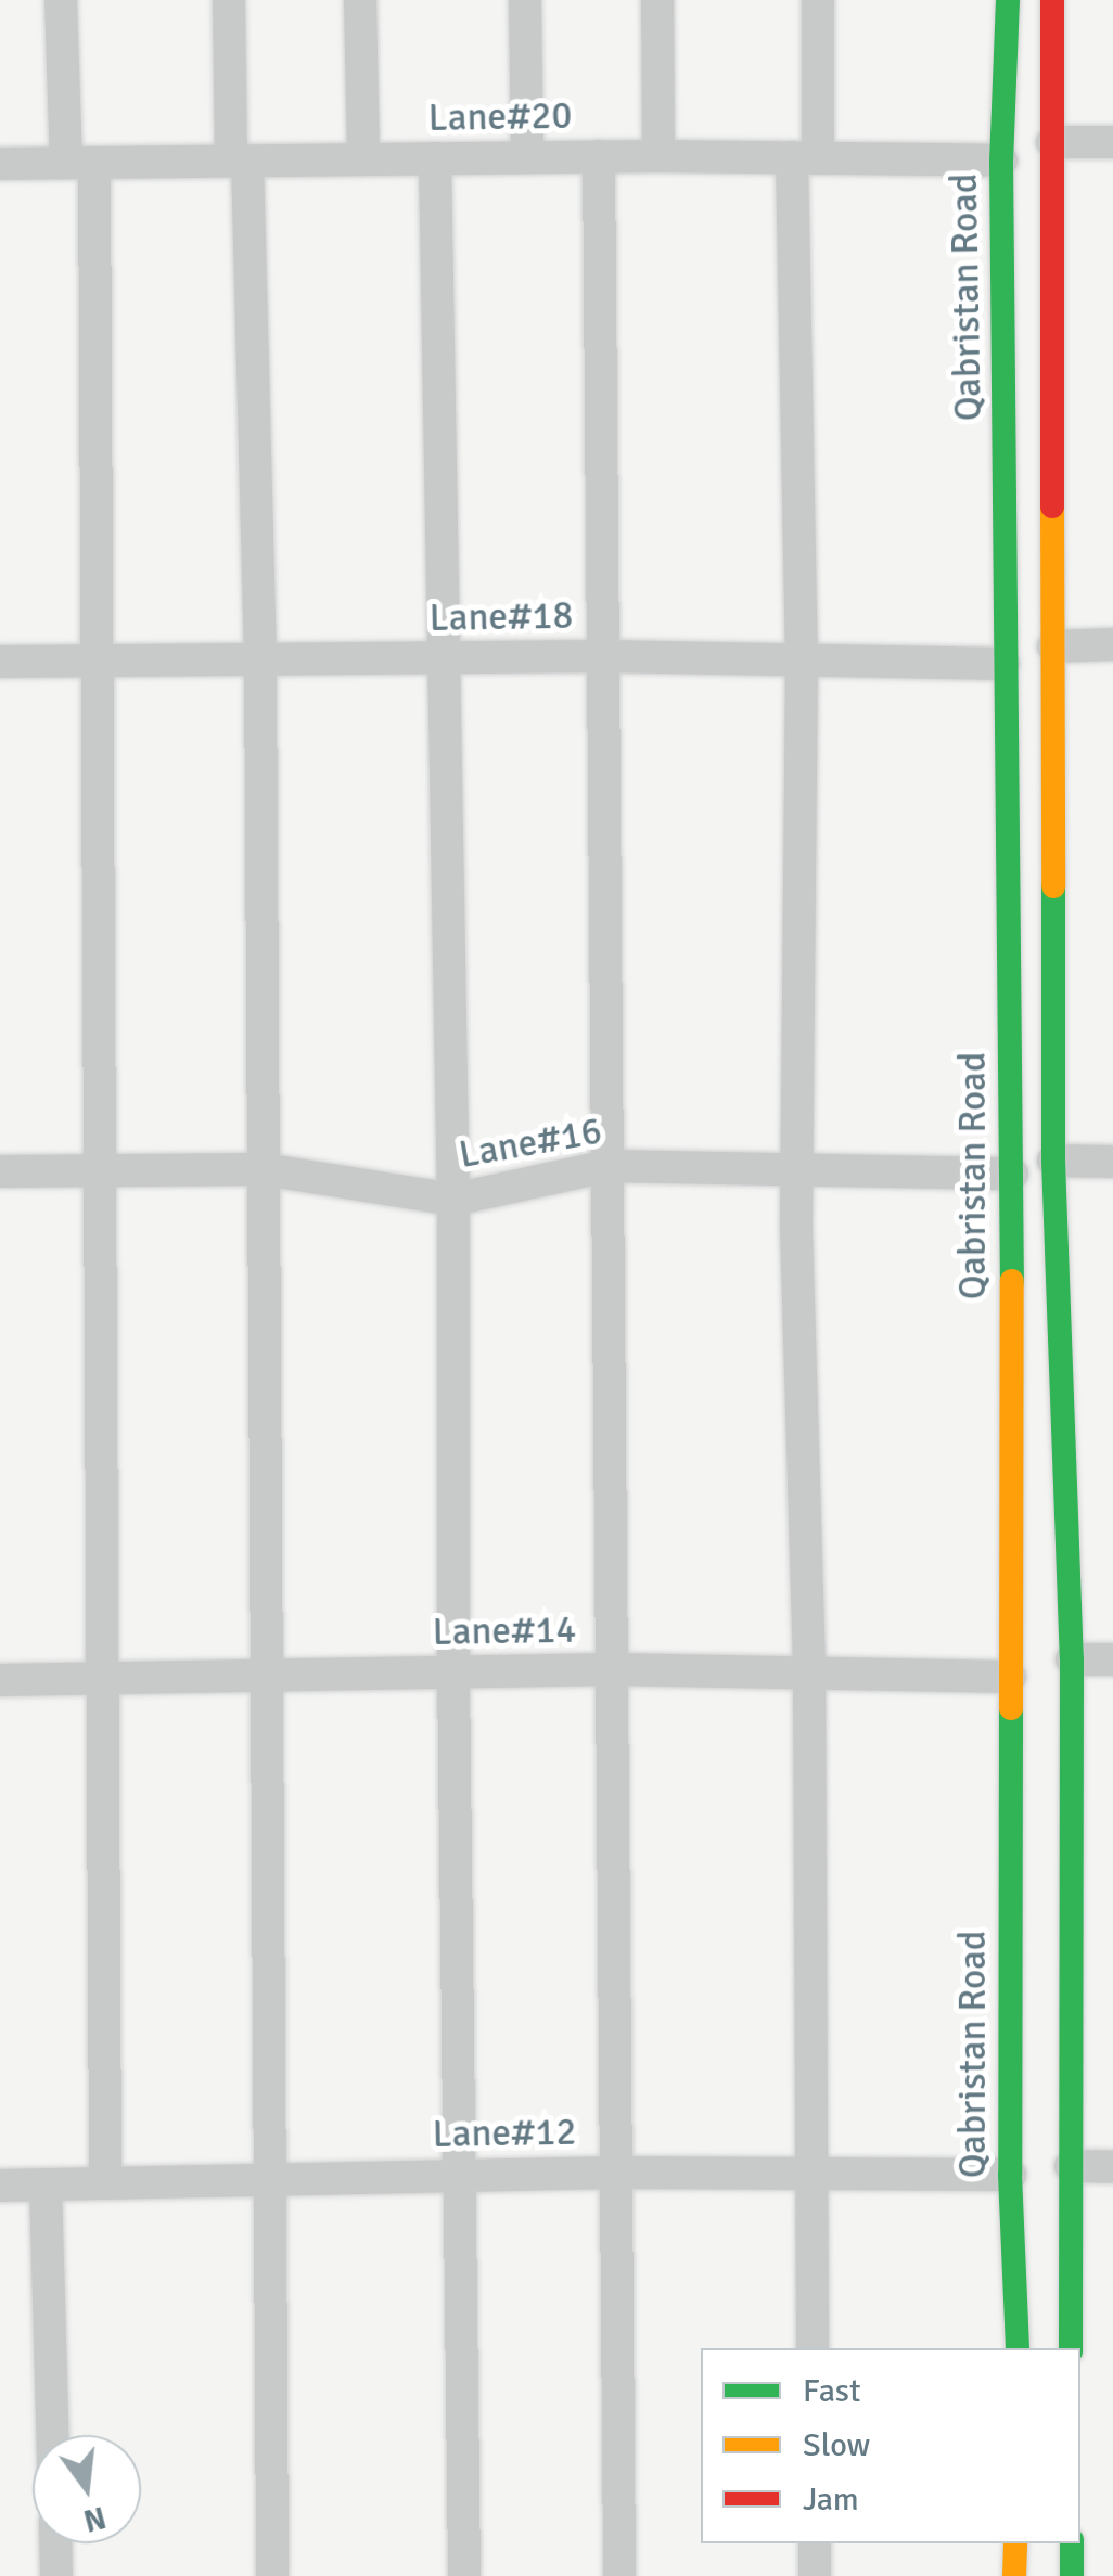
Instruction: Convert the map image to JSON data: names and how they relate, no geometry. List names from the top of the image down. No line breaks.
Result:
{"streets":{"street":["Lane#20","Qabristan Road","Lane#18","Lane#16","Lane#14","Lane#12"]},"crossings":[["Lane#20","Qabristan Road"],["Qabristan Road","Lane#18"],["Qabristan Road","Lane#16"],["Qabristan Road","Lane#14"],["Qabristan Road","Lane#12"]],"legend":["Fast","Slow","Jam"],"north":"bottom"}
